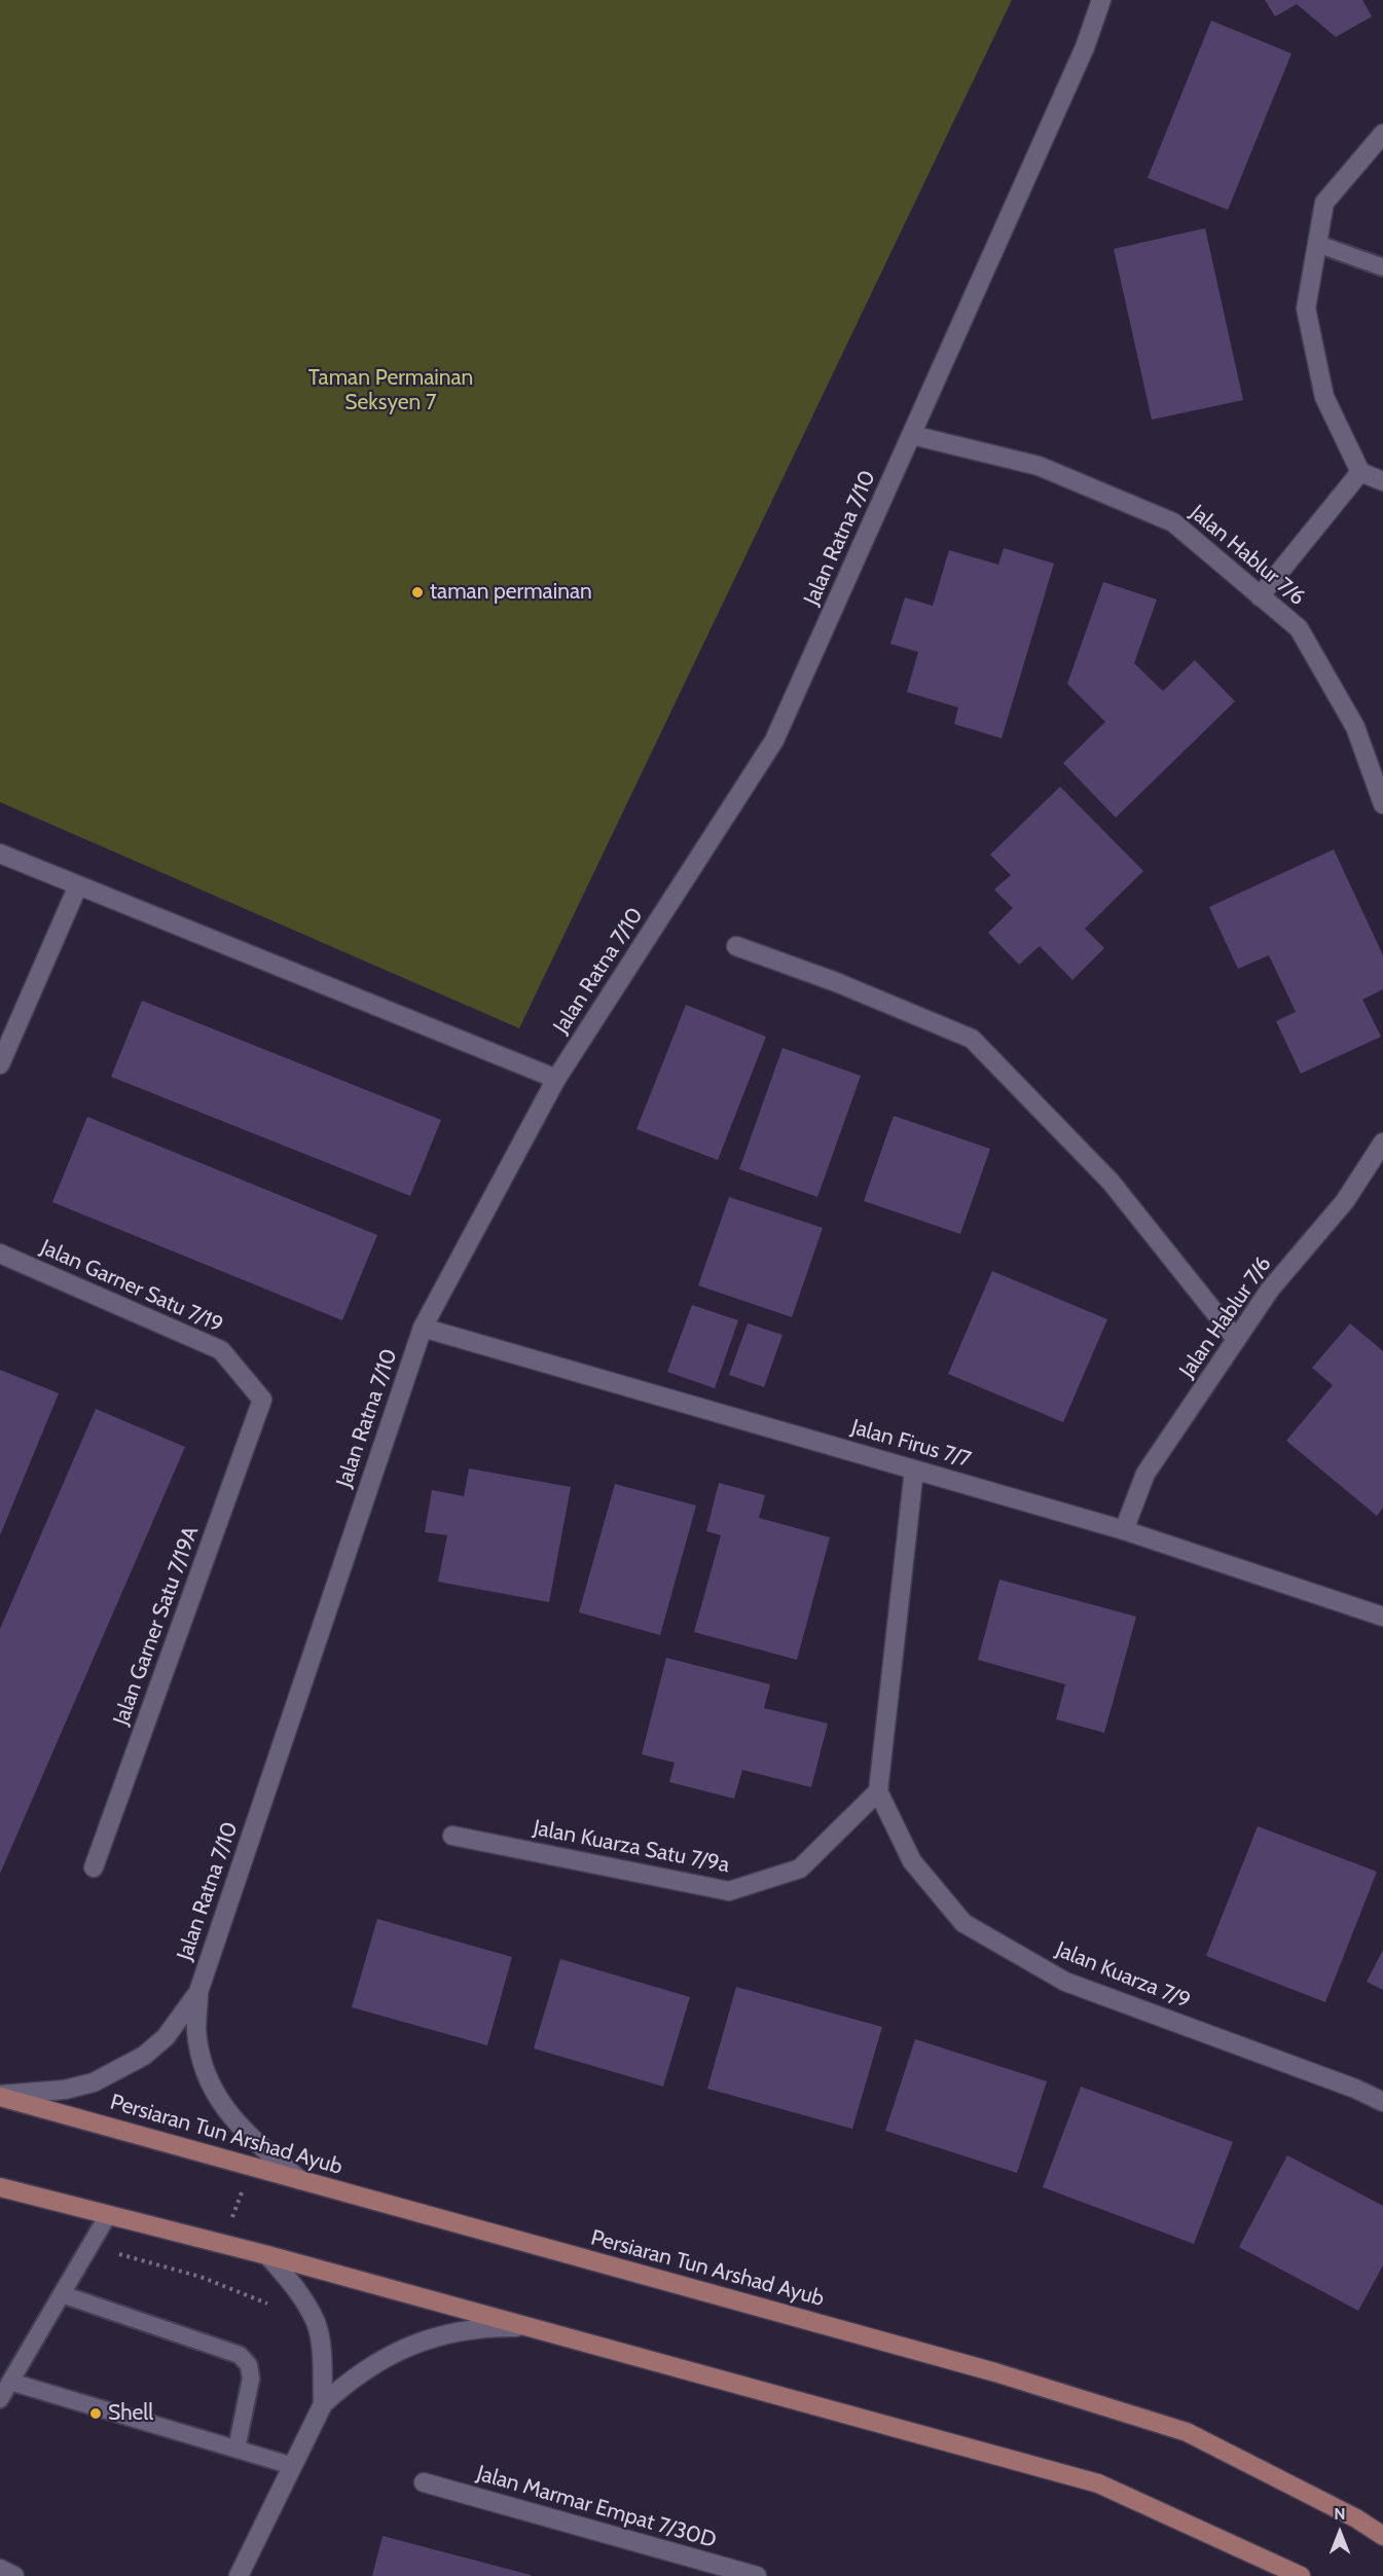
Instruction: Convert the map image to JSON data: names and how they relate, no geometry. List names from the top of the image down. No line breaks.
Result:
{"streets":{"main road":["Persiaran Tun Arshad Ayub"],"street":["Jalan Ratna 7/10","Jalan Hablur 7/6","Jalan Garner Satu 7/19","Jalan Firus 7/7","Jalan Garner Satu 7/19A","Jalan Kuarza Satu 7/9a","Jalan Kuarza 7/9","Jalan Marmar Empat 7/30D"]},"crossings":[["Jalan Ratna 7/10","Jalan Hablur 7/6"],["Jalan Ratna 7/10","Jalan Firus 7/7"],["Jalan Ratna 7/10","Persiaran Tun Arshad Ayub"],["Jalan Hablur 7/6","Jalan Firus 7/7"],["Jalan Garner Satu 7/19","Jalan Garner Satu 7/19A"],["Jalan Kuarza Satu 7/9a","Jalan Kuarza 7/9"]],"parks":["Taman Permainan Seksyen 7"],"places":["taman permainan","Shell"],"north":"top"}
